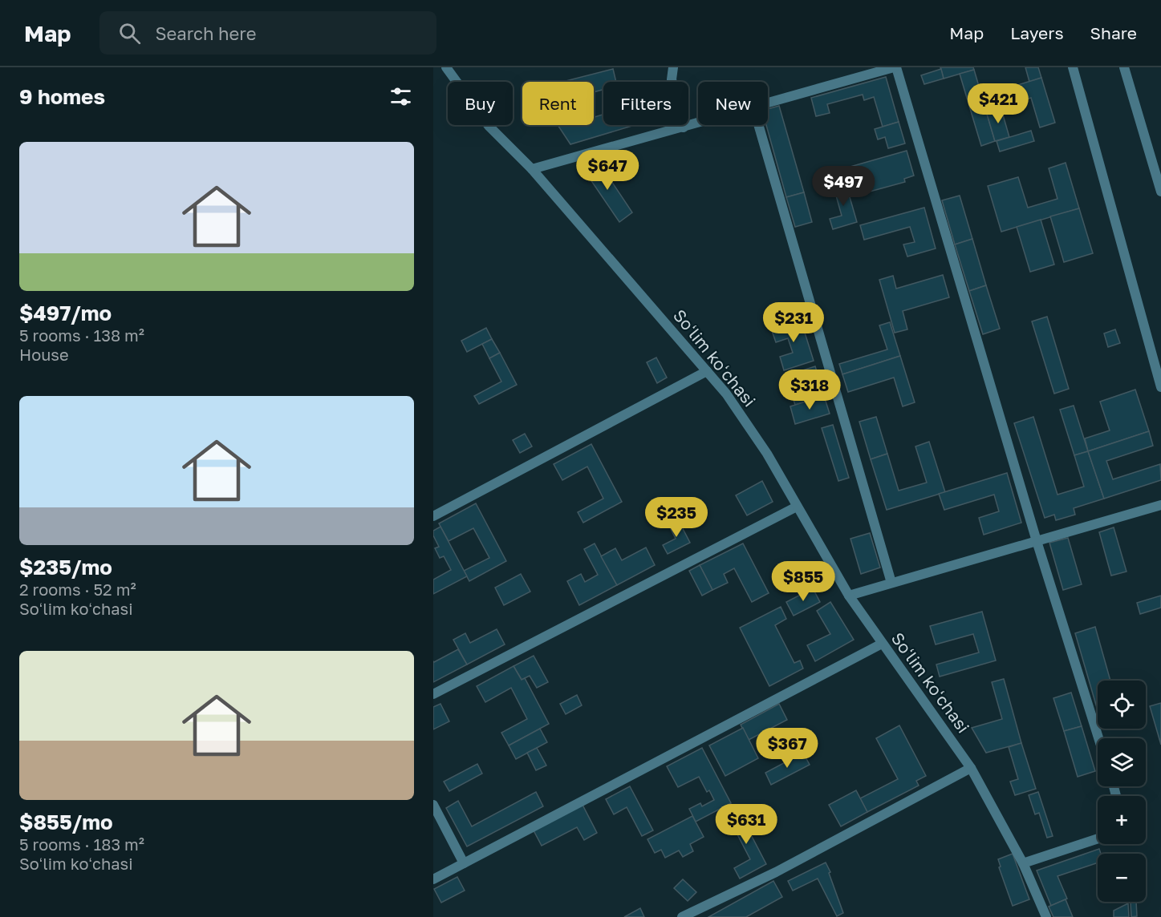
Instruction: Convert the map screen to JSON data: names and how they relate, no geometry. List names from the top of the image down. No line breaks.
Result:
{"streets":{"street":["Soʻlim koʻchasi"]},"page":{"header":"Map","search":"Search here","nav":["Map","Layers","Share"],"heading":"9 homes","chip":["Buy","Rent","Filters","New"],"price":["$421","$647","$497","$231","$318","$235","$855","$367","$631"],"list":[{"name":"$497/mo","note":"5 rooms · 138 m² · House"},{"name":"$235/mo","note":"2 rooms · 52 m² · Soʻlim koʻchasi"},{"name":"$855/mo","note":"5 rooms · 183 m² · Soʻlim koʻchasi"}],"map_buttons":["+","−"]}}
